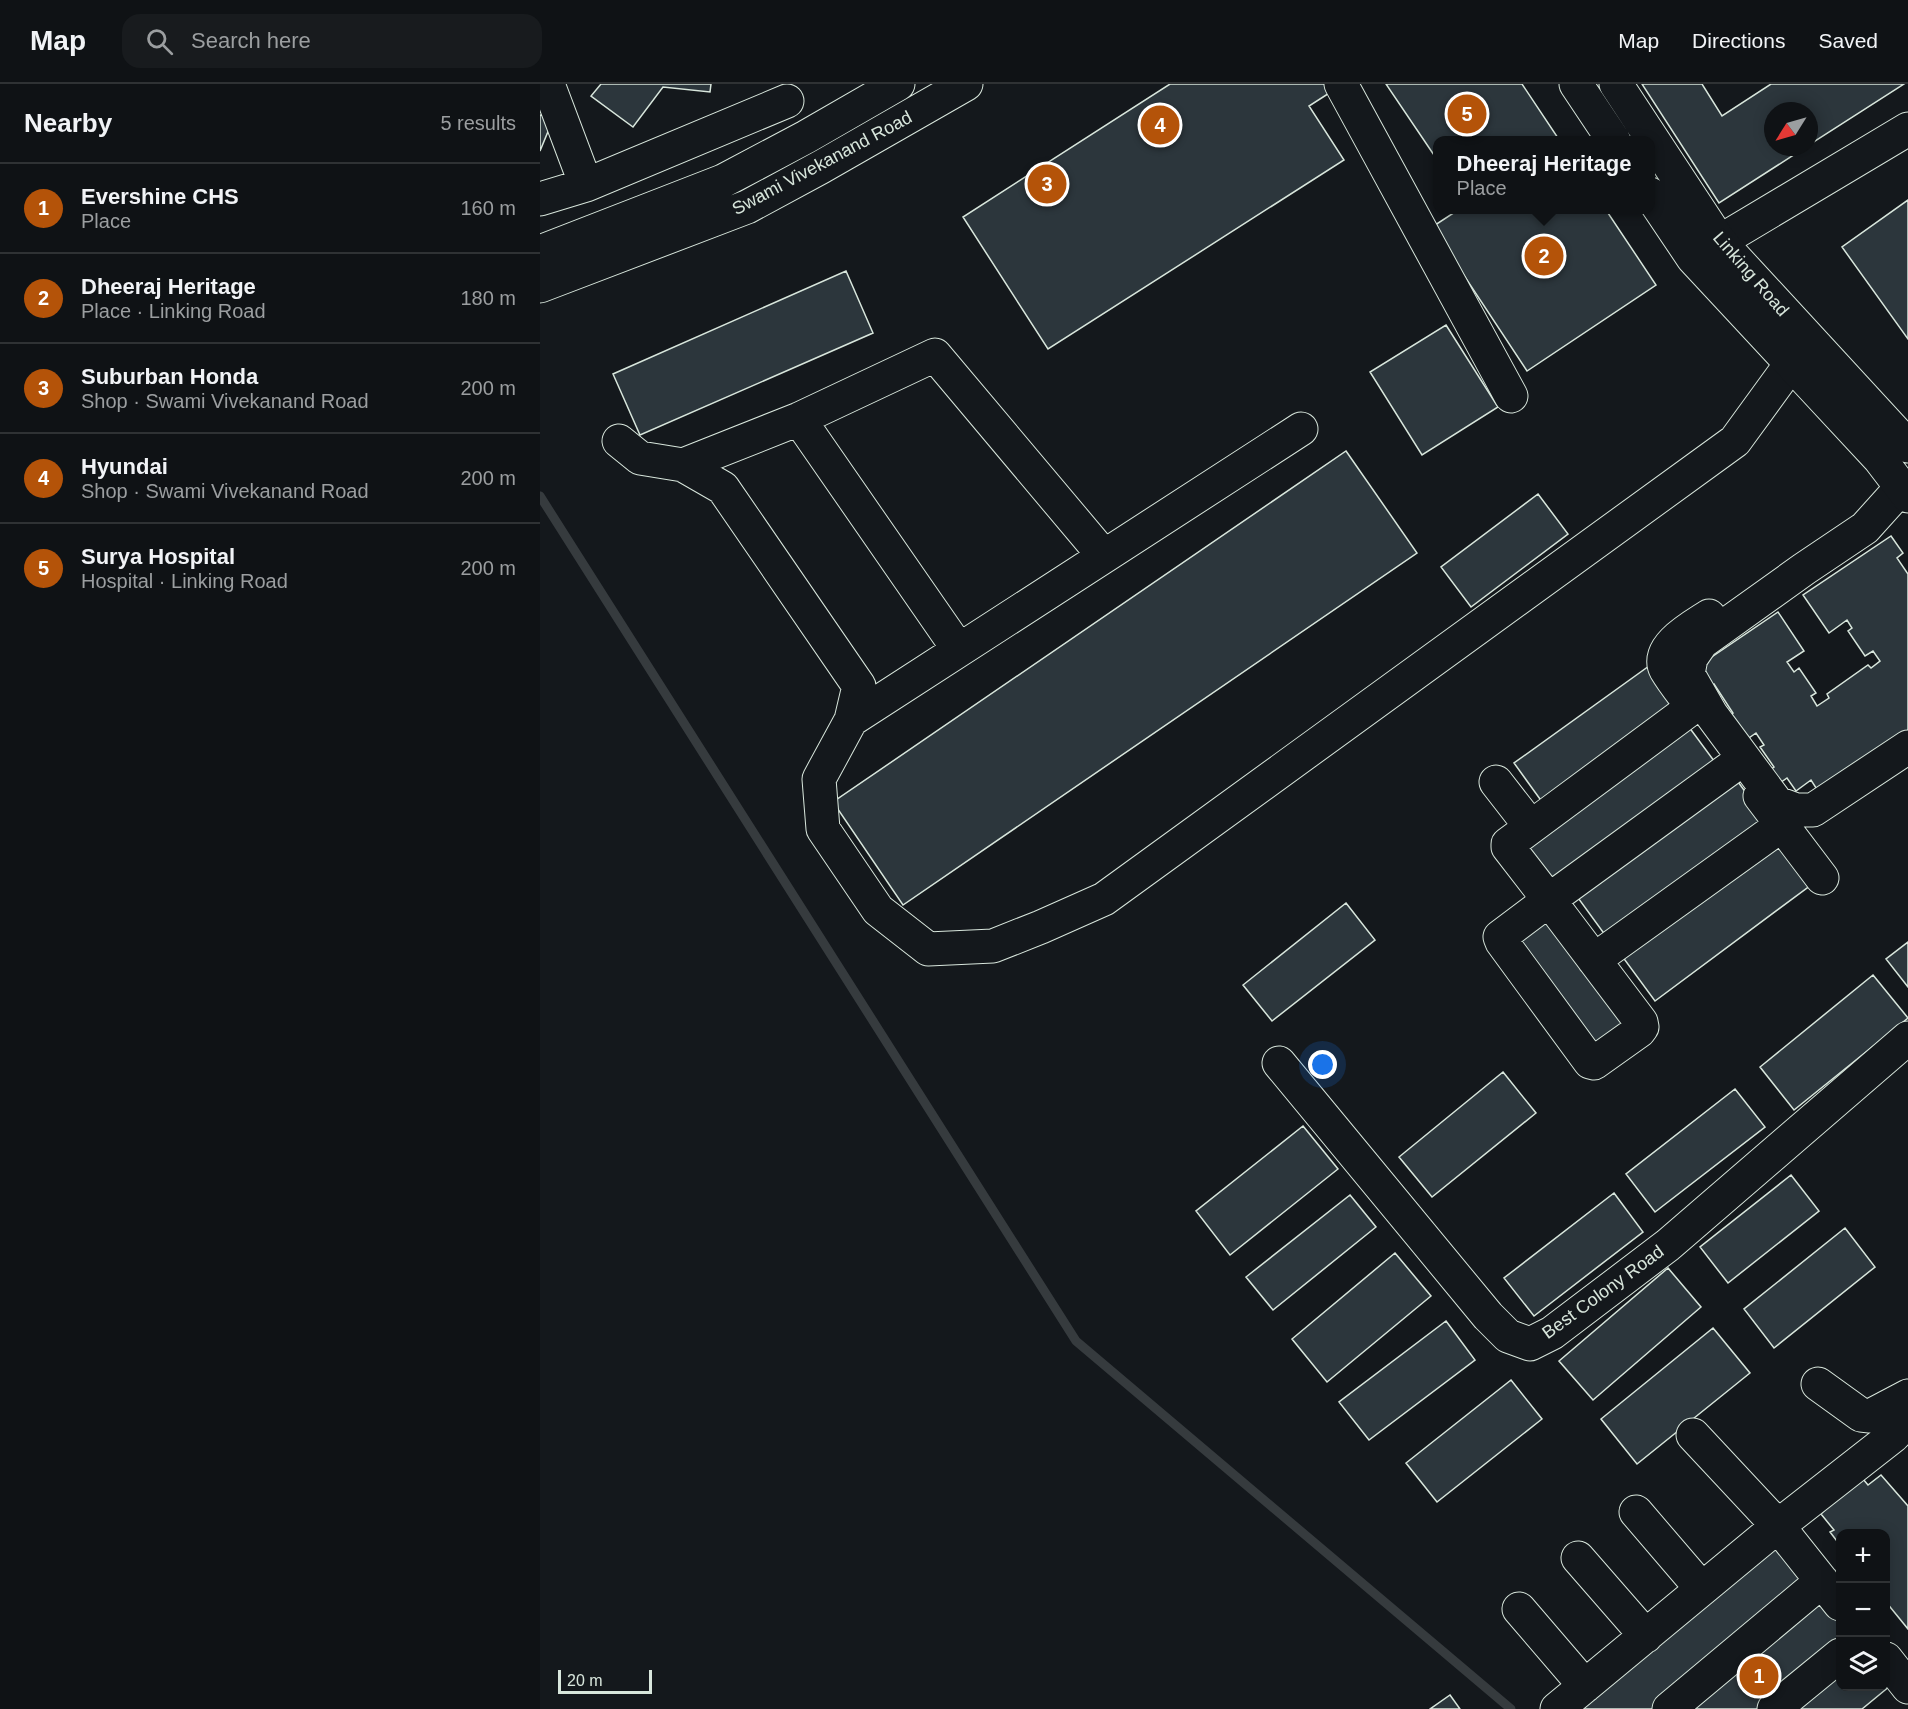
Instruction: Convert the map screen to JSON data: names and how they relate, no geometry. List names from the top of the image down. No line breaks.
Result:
{"streets":{"street":["Swami Vivekanand Road","Linking Road","Best Colony Road"]},"scale_bar":"20 m","north":"bottom left","page":{"header":"Map","search":"Search here","nav":["Map","Directions","Saved"],"heading":["Nearby","5 results"],"pins":["5","4","3","2","1"],"popup":["Dheeraj Heritage","Place"],"list":[{"mark":"1","name":"Evershine CHS","note":"Place","value":"160 m"},{"mark":"2","name":"Dheeraj Heritage","note":"Place · Linking Road","value":"180 m"},{"mark":"3","name":"Suburban Honda","note":"Shop · Swami Vivekanand Road","value":"200 m"},{"mark":"4","name":"Hyundai","note":"Shop · Swami Vivekanand Road","value":"200 m"},{"mark":"5","name":"Surya Hospital","note":"Hospital · Linking Road","value":"200 m"}],"map_buttons":["+","−"],"scale":"20 m"}}
